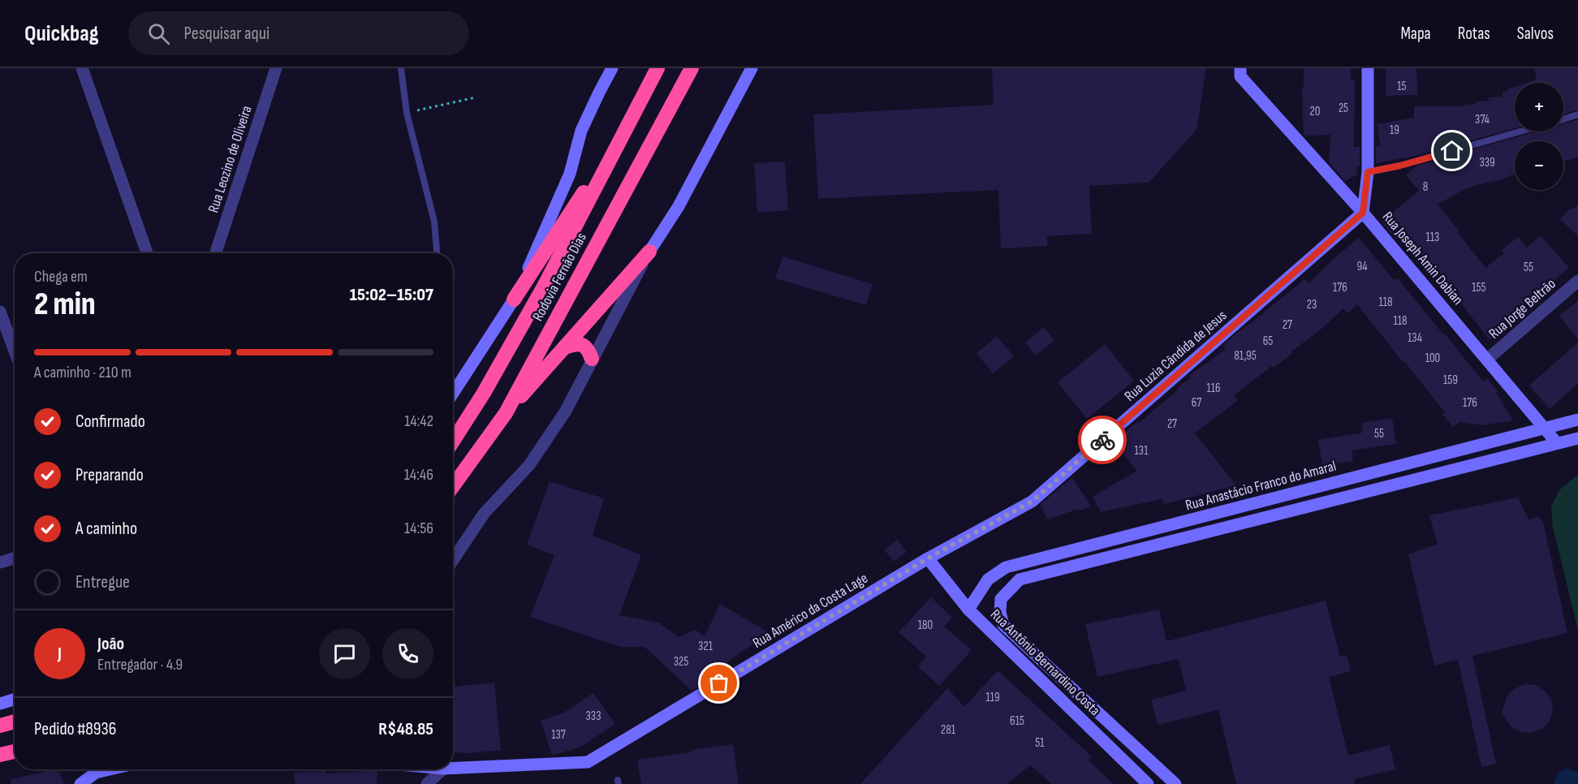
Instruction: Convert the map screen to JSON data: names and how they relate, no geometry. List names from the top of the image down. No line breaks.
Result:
{"streets":{"highway":["Rodovia Fernão Dias"],"street":["Rua Leozino de Oliveira","Rua Joseph Amin Dabian","Rua Jorge Beltrão","Rua Luzia Cândida de Jesus","Rua Anastácio Franco do Amaral","Rua Américo da Costa Lage","Rua Antônio Bernardino Costa"]},"crossings":[["Rua Joseph Amin Dabian","Rua Jorge Beltrão"],["Rua Joseph Amin Dabian","Rua Luzia Cândida de Jesus"],["Rua Joseph Amin Dabian","Rua Anastácio Franco do Amaral"],["Rua Joseph Amin Dabian","Rua Antônio Bernardino Costa"],["Rua Luzia Cândida de Jesus","Rua Américo da Costa Lage"],["Rua Luzia Cândida de Jesus","Rua Antônio Bernardino Costa"],["Rua Anastácio Franco do Amaral","Rua Antônio Bernardino Costa"],["Rua Américo da Costa Lage","Rua Antônio Bernardino Costa"]],"house_numbers":["15","25","20","374","19","339","8","113","94","55","176","155","118","23","118","27","134","65","81,95","100","159","116","67","176","27","55","131","180","321","325","119","333","615","281","137","51"],"page":{"header":"Quickbag","search":"Pesquisar aqui","nav":["Mapa","Rotas","Salvos"],"map_buttons":["+","−"],"heading":["2 min","Chega em","15:02–15:07"],"panel":["João","Entregador · 4.9","Pedido #8936","R$48.85"],"bar":"A caminho · 210 m","list":[["Confirmado","14:42"],["Preparando","14:46"],["A caminho","14:56"],"Entregue"],"round":"J"}}
